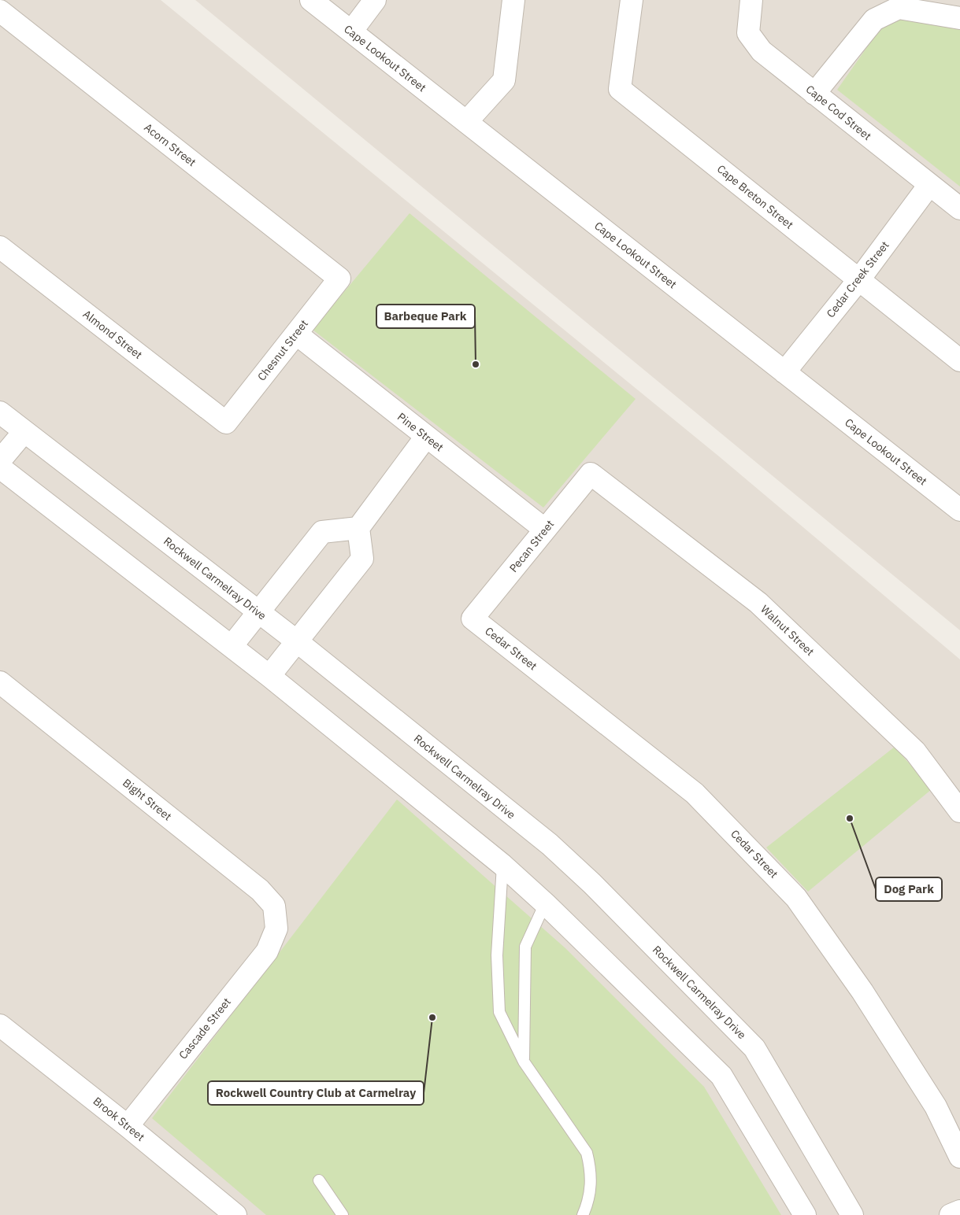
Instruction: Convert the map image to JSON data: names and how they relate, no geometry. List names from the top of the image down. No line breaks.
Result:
{"streets":{"street":["Cape Lookout Street","Cape Cod Street","Acorn Street","Cape Breton Street","Cedar Creek Street","Almond Street","Chesnut Street","Pine Street","Pecan Street","Rockwell Carmelray Drive","Walnut Street","Cedar Street","Bight Street","Cascade Street","Brook Street"]},"crossings":[["Cape Lookout Street","Cedar Creek Street"],["Cape Cod Street","Cedar Creek Street"],["Acorn Street","Chesnut Street"],["Cape Breton Street","Cedar Creek Street"],["Almond Street","Chesnut Street"],["Chesnut Street","Pine Street"],["Pine Street","Pecan Street"],["Pecan Street","Walnut Street"],["Pecan Street","Cedar Street"],["Bight Street","Cascade Street"],["Cascade Street","Brook Street"]],"places":["Barbeque Park","Dog Park","Rockwell Country Club at Carmelray"]}
